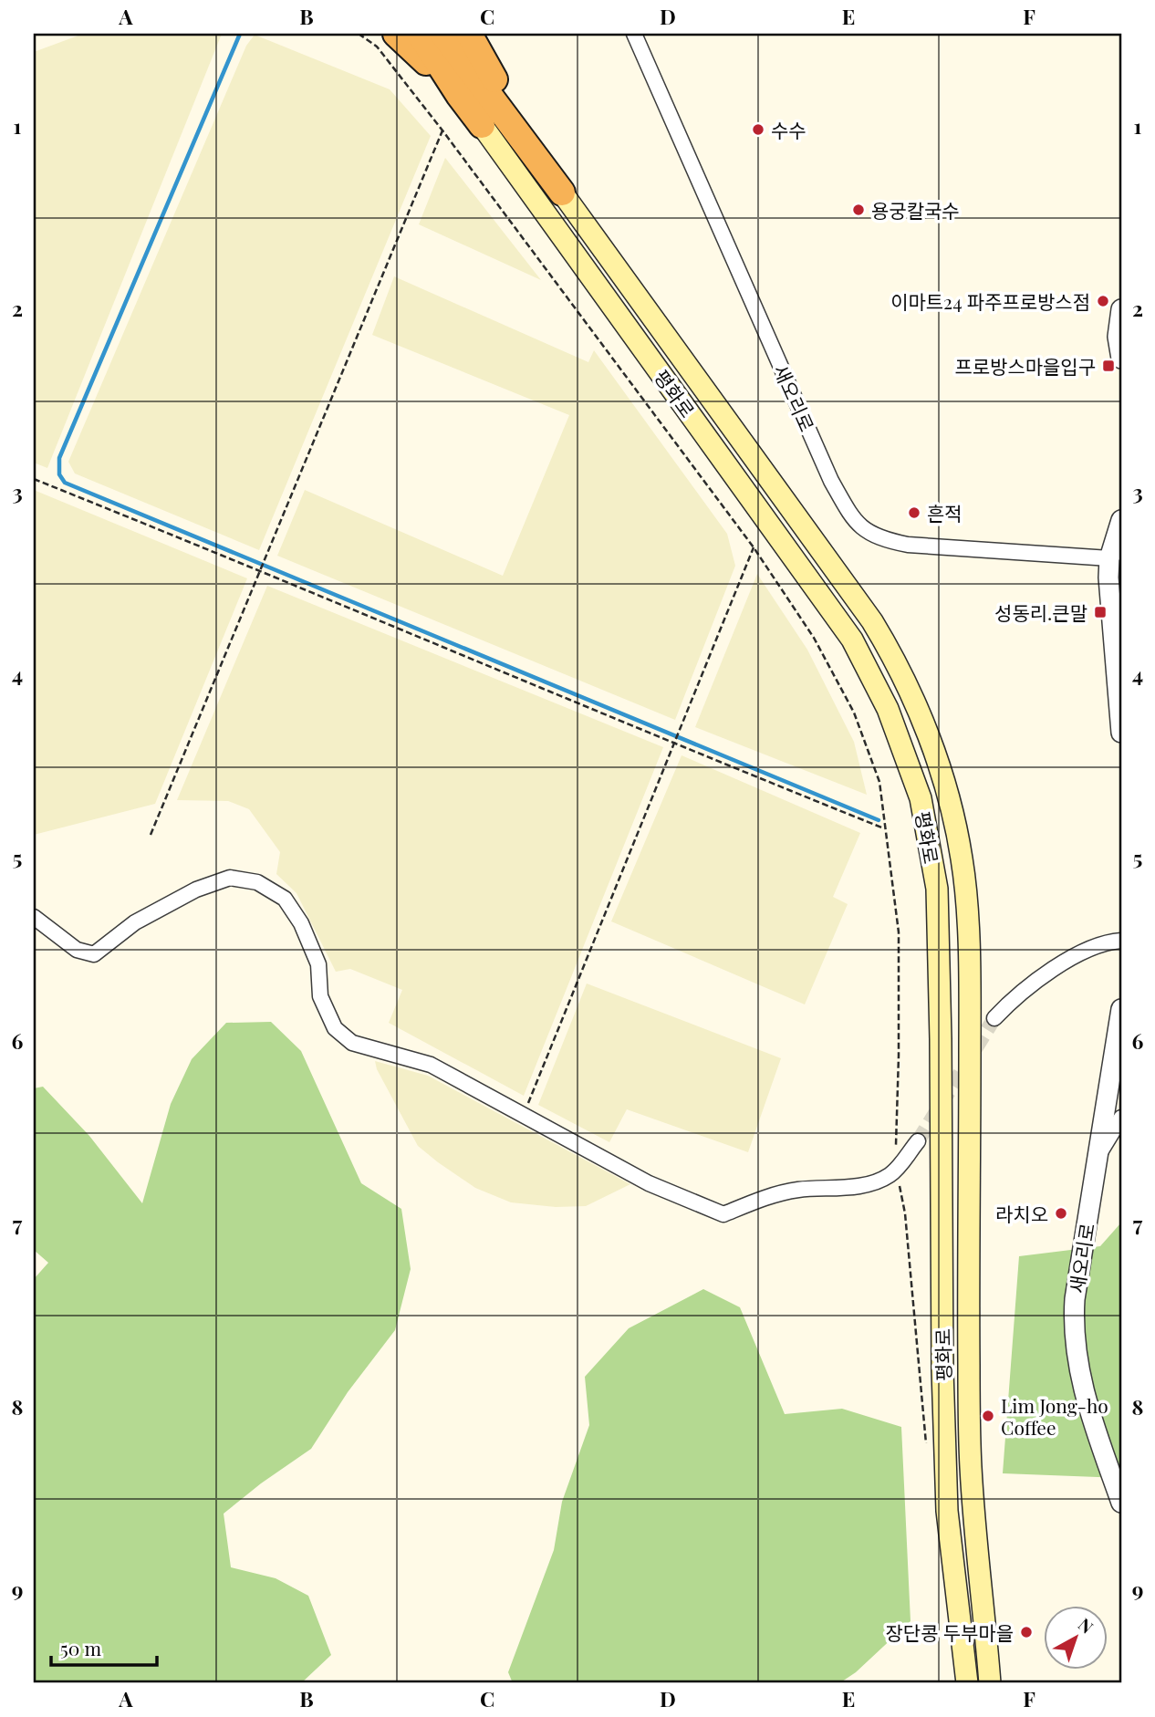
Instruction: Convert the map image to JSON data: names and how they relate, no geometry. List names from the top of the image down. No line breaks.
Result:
{"streets":{"main road":["평화로"],"street":["새오리로"]},"places":{"other":["수수","용궁칼국수","이마트24 파주프로방스점","흔적","라치오","Lim Jong-ho Coffee","장단콩 두부마을"],"transit":["프로방스마을입구","성동리.큰말"]},"scale_bar":"50 m","north":"top right","grid":{"columns":["A","B","C","D","E","F"],"rows":["1","2","3","4","5","6","7","8","9"]}}
